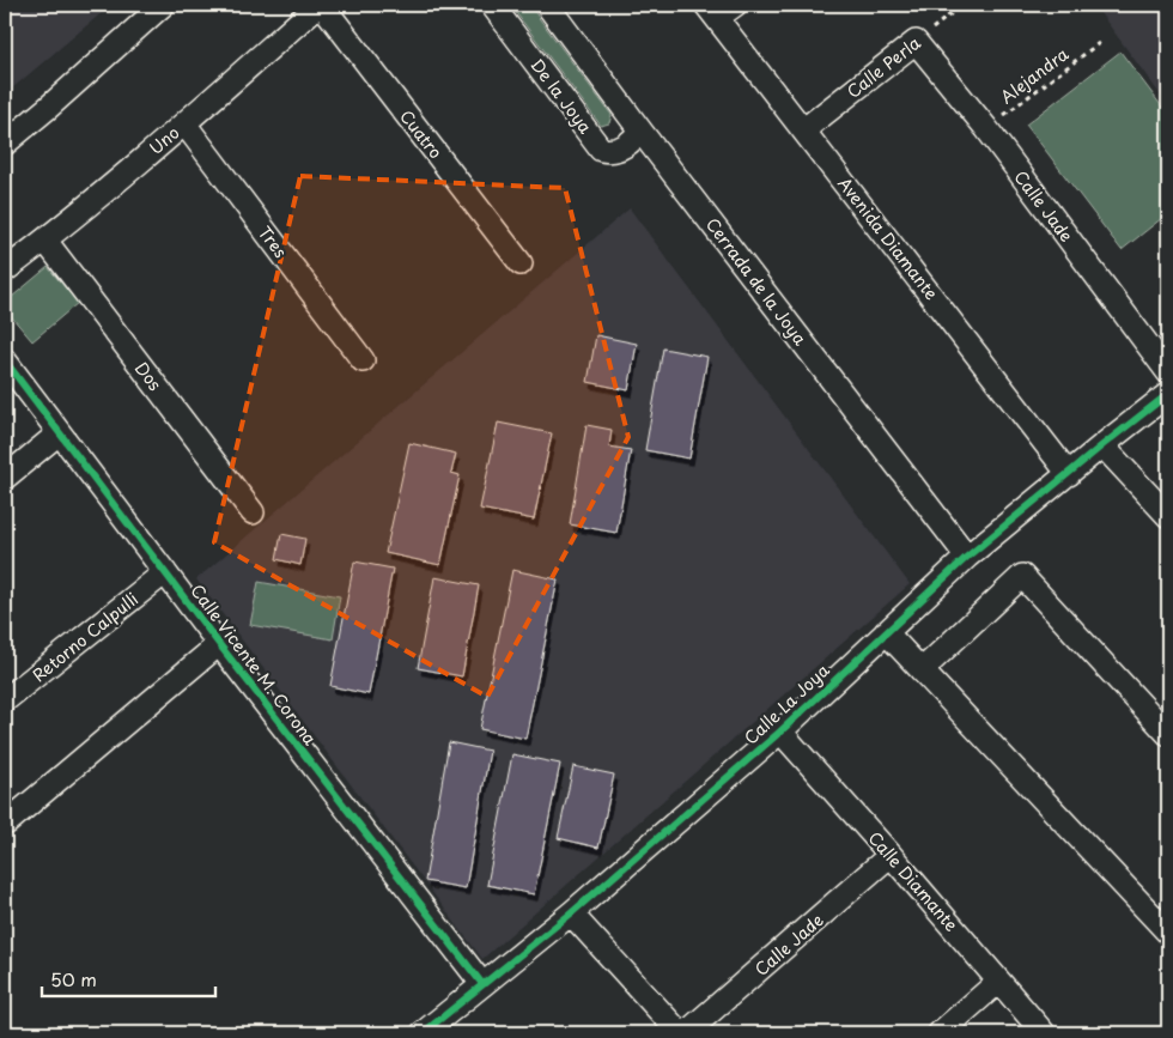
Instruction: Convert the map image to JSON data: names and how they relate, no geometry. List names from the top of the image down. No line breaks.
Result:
{"streets":{"street":["Calle Perla","De la Joya","Cuatro","Uno","Calle Jade","Avenida Diamante","Tres","Cerrada de la Joya","Dos","Retorno Calpulli","Calle Vicente M. Corona","Calle La Joya","Calle Diamante"],"path":["Alejandra"]},"crossings":[["Calle Perla","Calle Jade"],["Calle Perla","Avenida Diamante"],["Alejandra","Calle Jade"],["De la Joya","Cerrada de la Joya"],["Cuatro","Uno"],["Uno","Tres"],["Uno","Dos"],["Calle Jade","Calle Diamante"],["Avenida Diamante","Calle La Joya"],["Cerrada de la Joya","Calle La Joya"],["Retorno Calpulli","Calle Vicente M. Corona"],["Calle Vicente M. Corona","Calle La Joya"],["Calle La Joya","Calle Diamante"]],"scale_bar":"50 m"}
